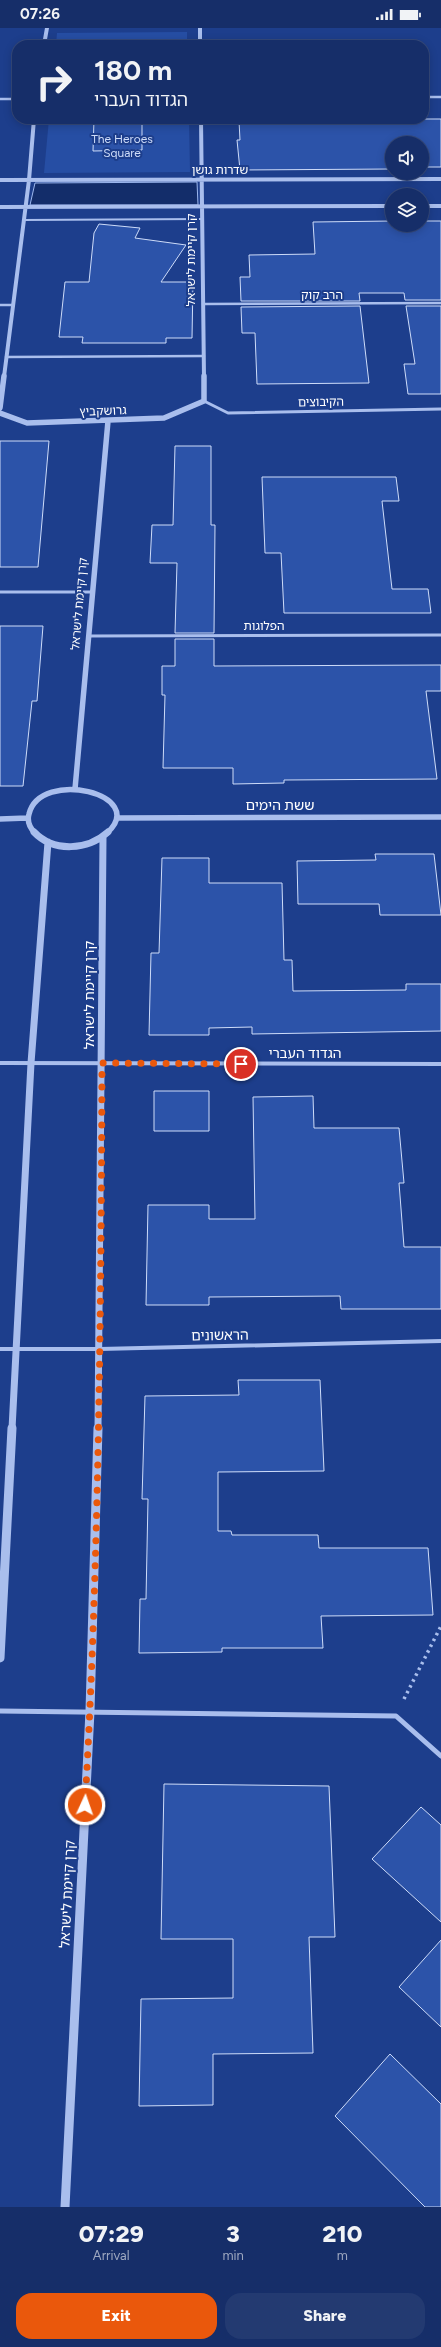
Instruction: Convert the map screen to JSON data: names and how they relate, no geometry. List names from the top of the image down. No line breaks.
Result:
{"streets":{"street":["שדרות גושן","קרן קיימת לישראל","הרב קוק","הקיבוצים","גרושקביץ","הפלוגות","ששת הימים","הגדוד העברי","הראשונים"]},"crossings":[["שדרות גושן","קרן קיימת לישראל"],["קרן קיימת לישראל","הרב קוק"],["קרן קיימת לישראל","הקיבוצים"],["קרן קיימת לישראל","גרושקביץ"],["קרן קיימת לישראל","הפלוגות"],["קרן קיימת לישראל","ששת הימים"],["קרן קיימת לישראל","הגדוד העברי"],["קרן קיימת לישראל","הראשונים"],["הקיבוצים","גרושקביץ"]],"parks":["The Heroes Square"],"page":{"status":"07:26","turn":["180 m","הגדוד העברי"],"eta":["07:29","Arrival","3","min","210","m"],"buttons":["Exit","Share"]}}
